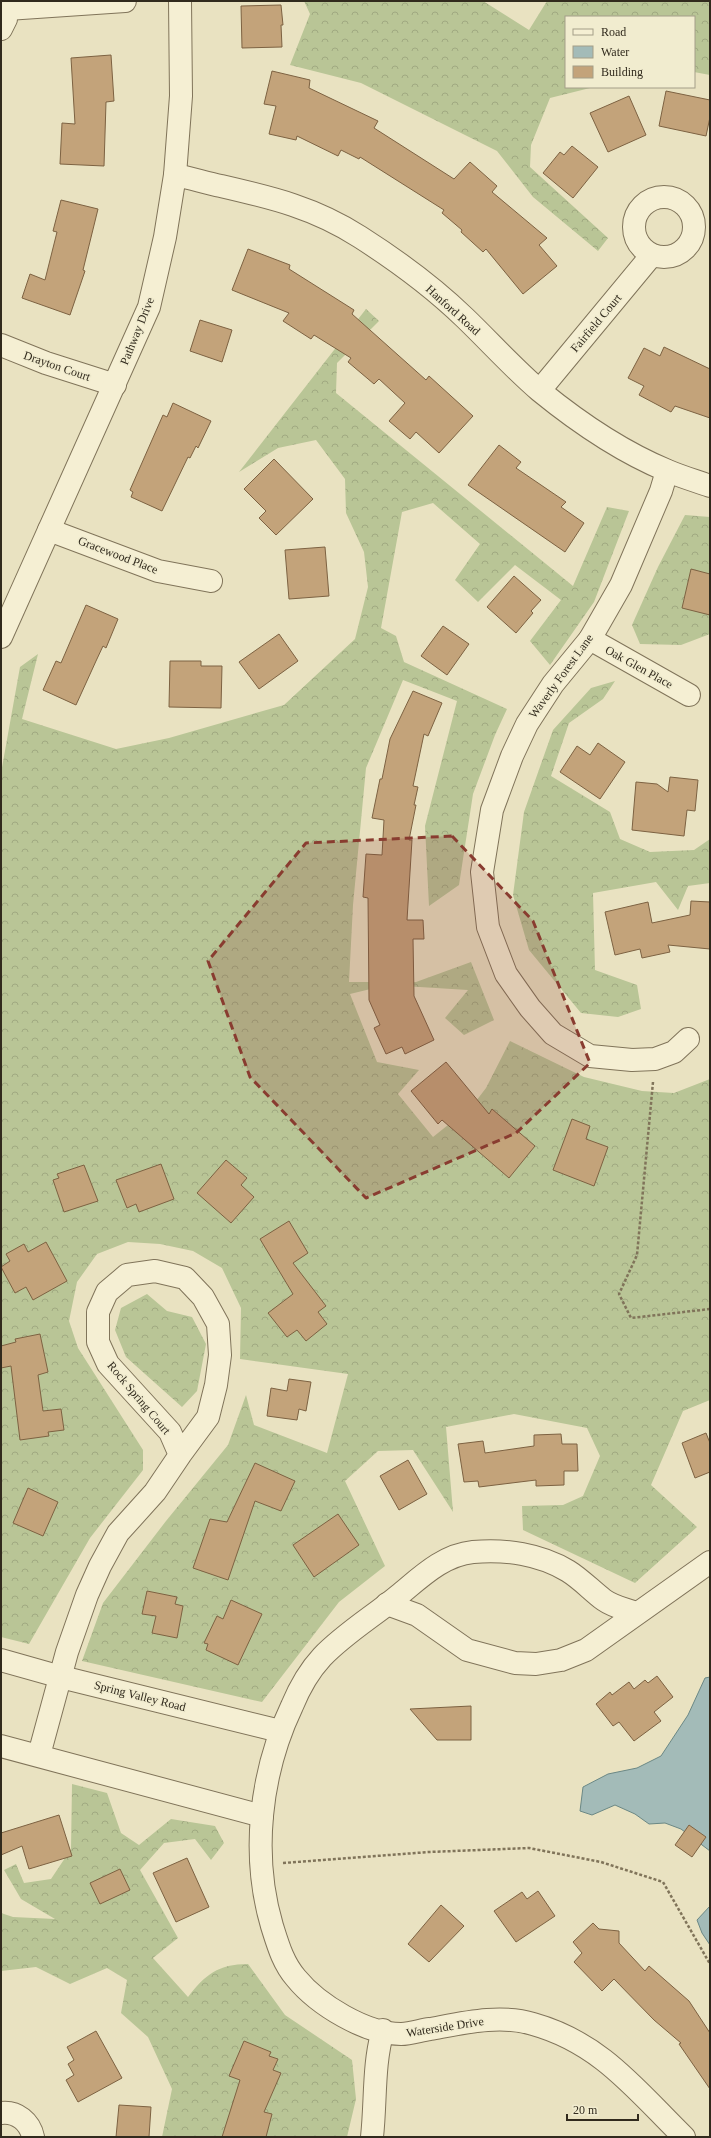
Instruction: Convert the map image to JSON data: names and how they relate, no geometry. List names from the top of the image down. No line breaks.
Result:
{"streets":{"street":["Hanford Road","Fairfield Court","Pathway Drive","Drayton Court","Gracewood Place","Oak Glen Place","Waverly Forest Lane","Rock Spring Court","Spring Valley Road","Waterside Drive"]},"crossings":[["Hanford Road","Fairfield Court"],["Hanford Road","Pathway Drive"],["Hanford Road","Waverly Forest Lane"],["Pathway Drive","Drayton Court"],["Pathway Drive","Gracewood Place"],["Oak Glen Place","Waverly Forest Lane"],["Rock Spring Court","Spring Valley Road"],["Spring Valley Road","Waterside Drive"]],"legend":["Road","Water","Building"],"scale_bar":"20 m"}
